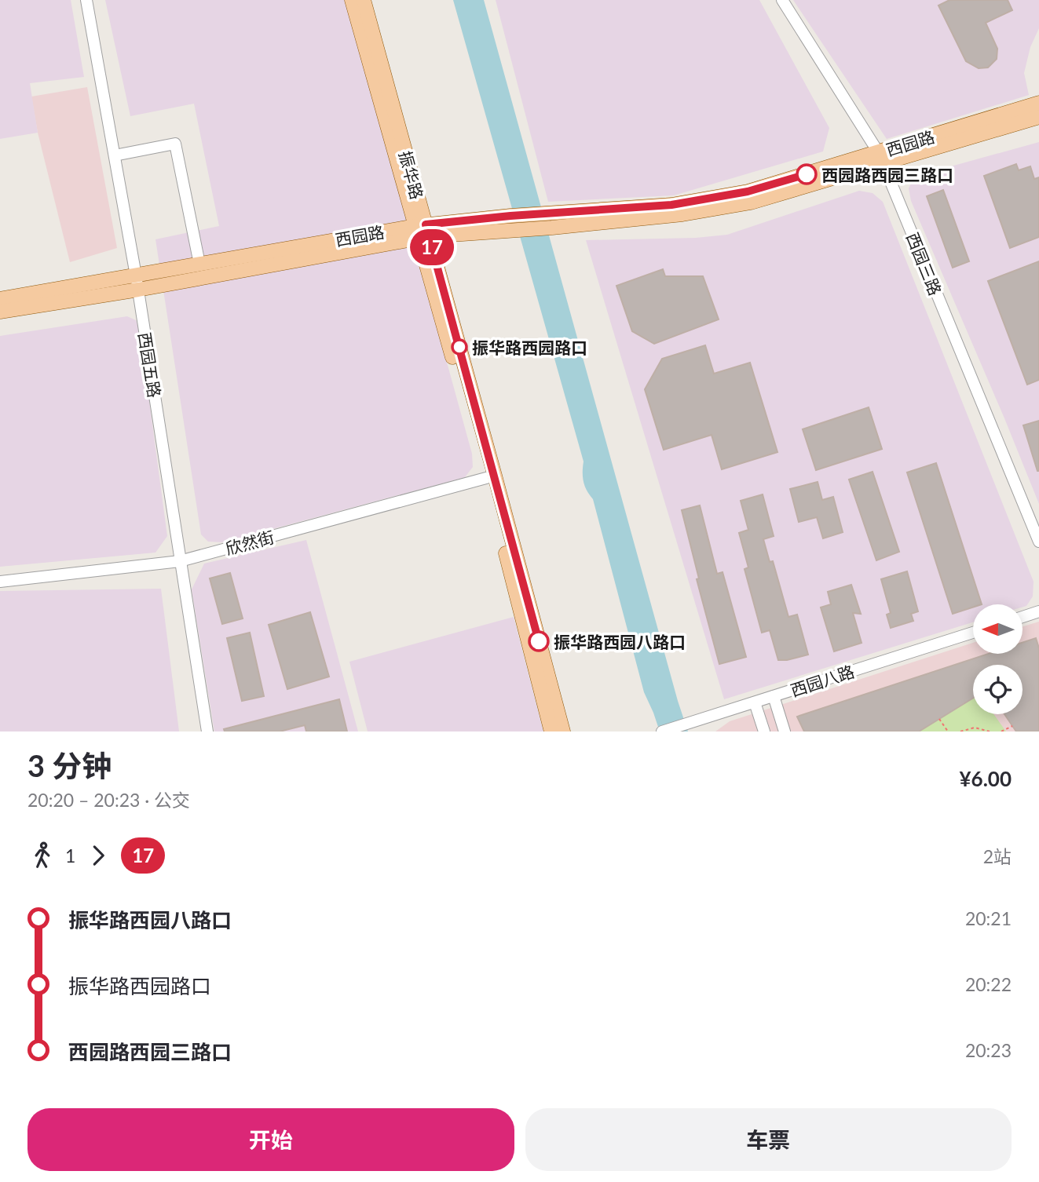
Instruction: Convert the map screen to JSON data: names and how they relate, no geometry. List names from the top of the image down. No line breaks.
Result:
{"streets":{"main road":["西园路","振华路"],"street":["西园三路","西园五路","欣然街","西园八路"]},"crossings":[["西园路","振华路"],["西园路","西园三路"],["西园路","西园五路"],["振华路","欣然街"],["西园五路","欣然街"]],"places":["西园路西园三路口","振华路西园路口","振华路西园八路口"],"lines":["bus line 17"],"north":"left","page":{"on_map":"17","heading":["3 分钟","20:20 – 20:23 · 公交","¥6.00"],"legs":["1","17","2站"],"list":[{"name":"振华路西园八路口","value":"20:21"},{"name":"振华路西园路口","value":"20:22"},{"name":"西园路西园三路口","value":"20:23"}],"buttons":["开始","车票"]}}
